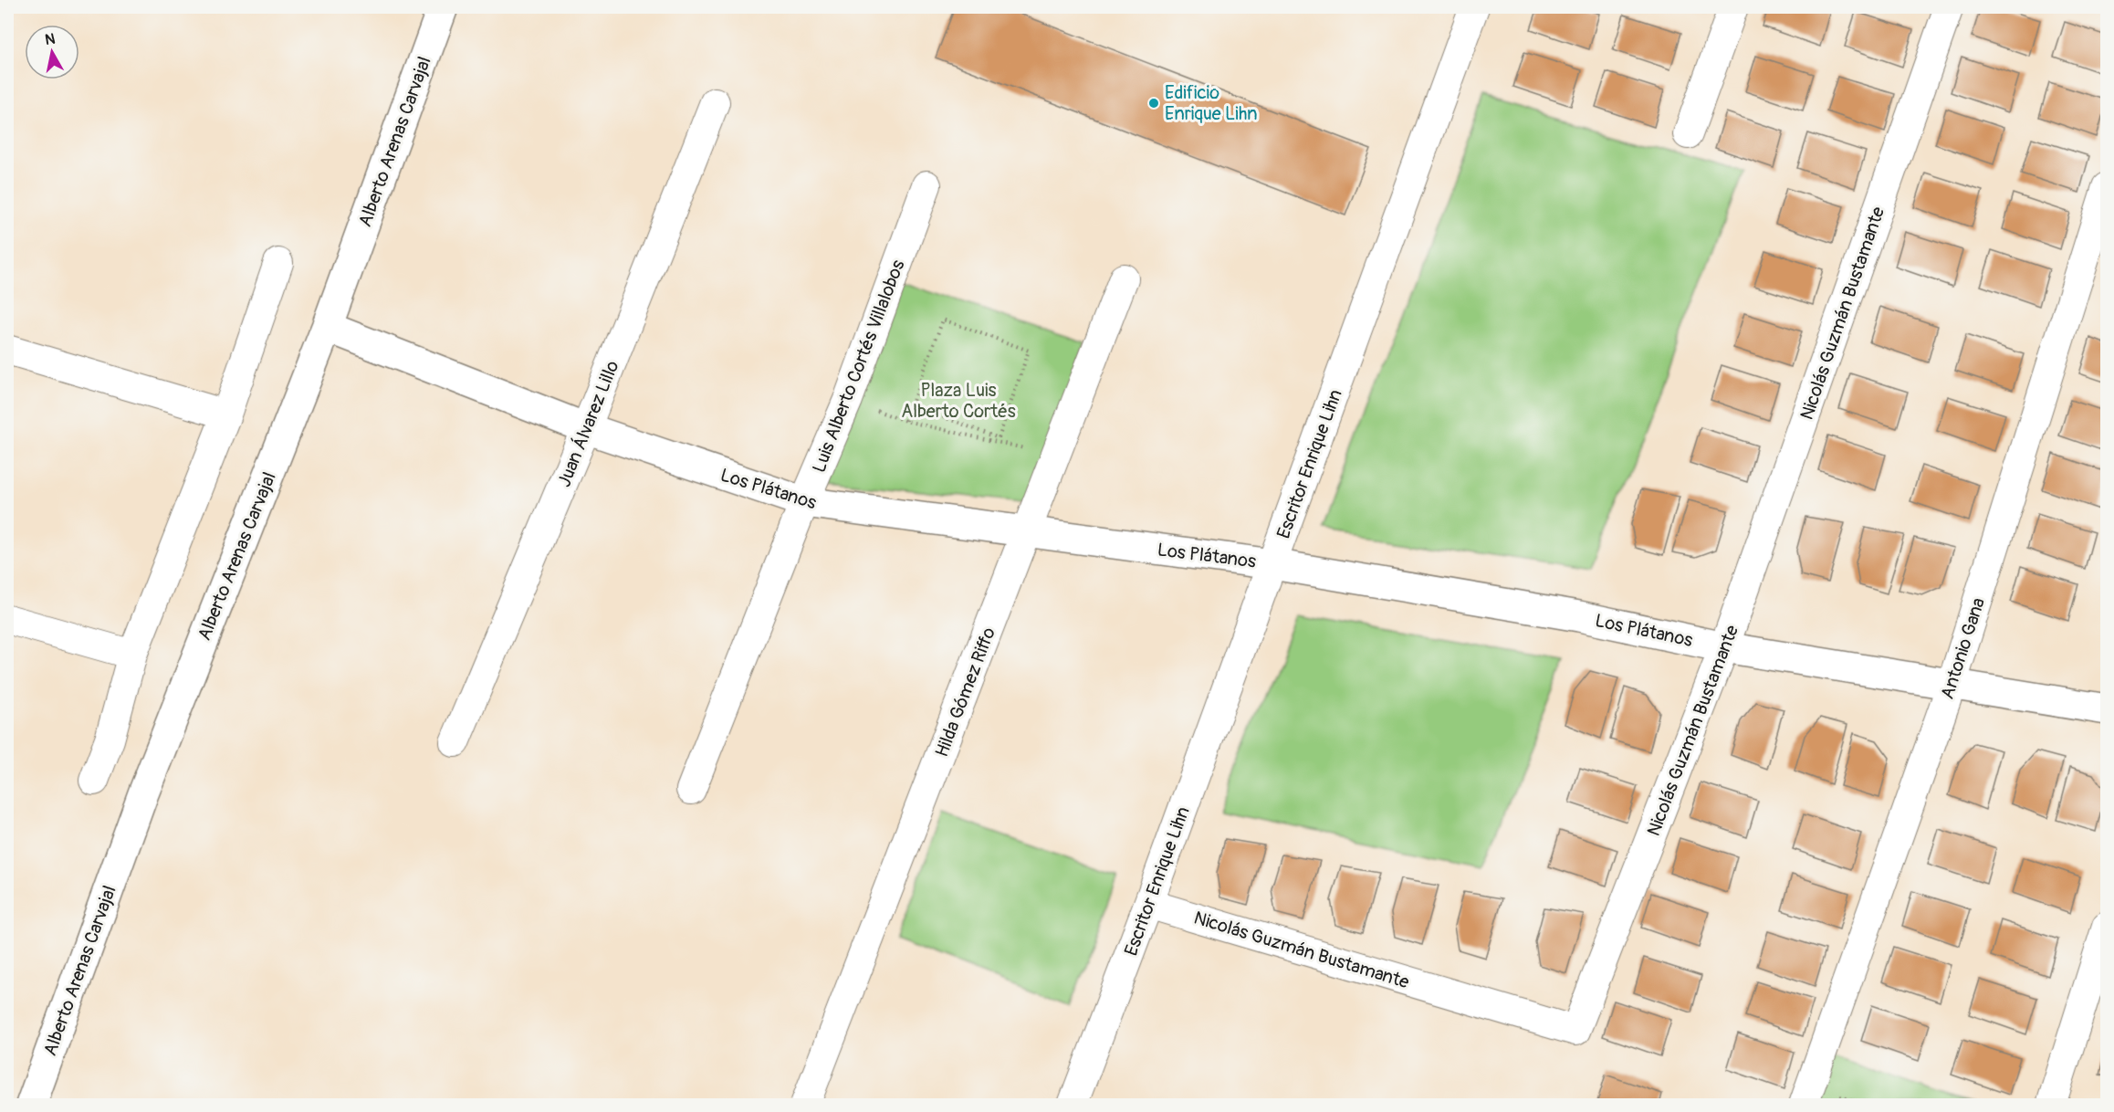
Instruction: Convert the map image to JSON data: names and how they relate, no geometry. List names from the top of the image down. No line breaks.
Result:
{"streets":{"street":["Alberto Arenas Carvajal","Nicolás Guzmán Bustamante","Luis Alberto Cortés Villalobos","Juan Álvarez Lillo","Escritor Enrique Lihn","Los Plátanos","Antonio Gana","Hilda Gómez Riffo"]},"crossings":[["Alberto Arenas Carvajal","Los Plátanos"],["Nicolás Guzmán Bustamante","Escritor Enrique Lihn"],["Nicolás Guzmán Bustamante","Los Plátanos"],["Luis Alberto Cortés Villalobos","Los Plátanos"],["Juan Álvarez Lillo","Los Plátanos"],["Escritor Enrique Lihn","Los Plátanos"],["Los Plátanos","Antonio Gana"],["Los Plátanos","Hilda Gómez Riffo"]],"parks":["Plaza Luis Alberto Cortés"],"places":["Edificio Enrique Lihn"],"north":"top"}
